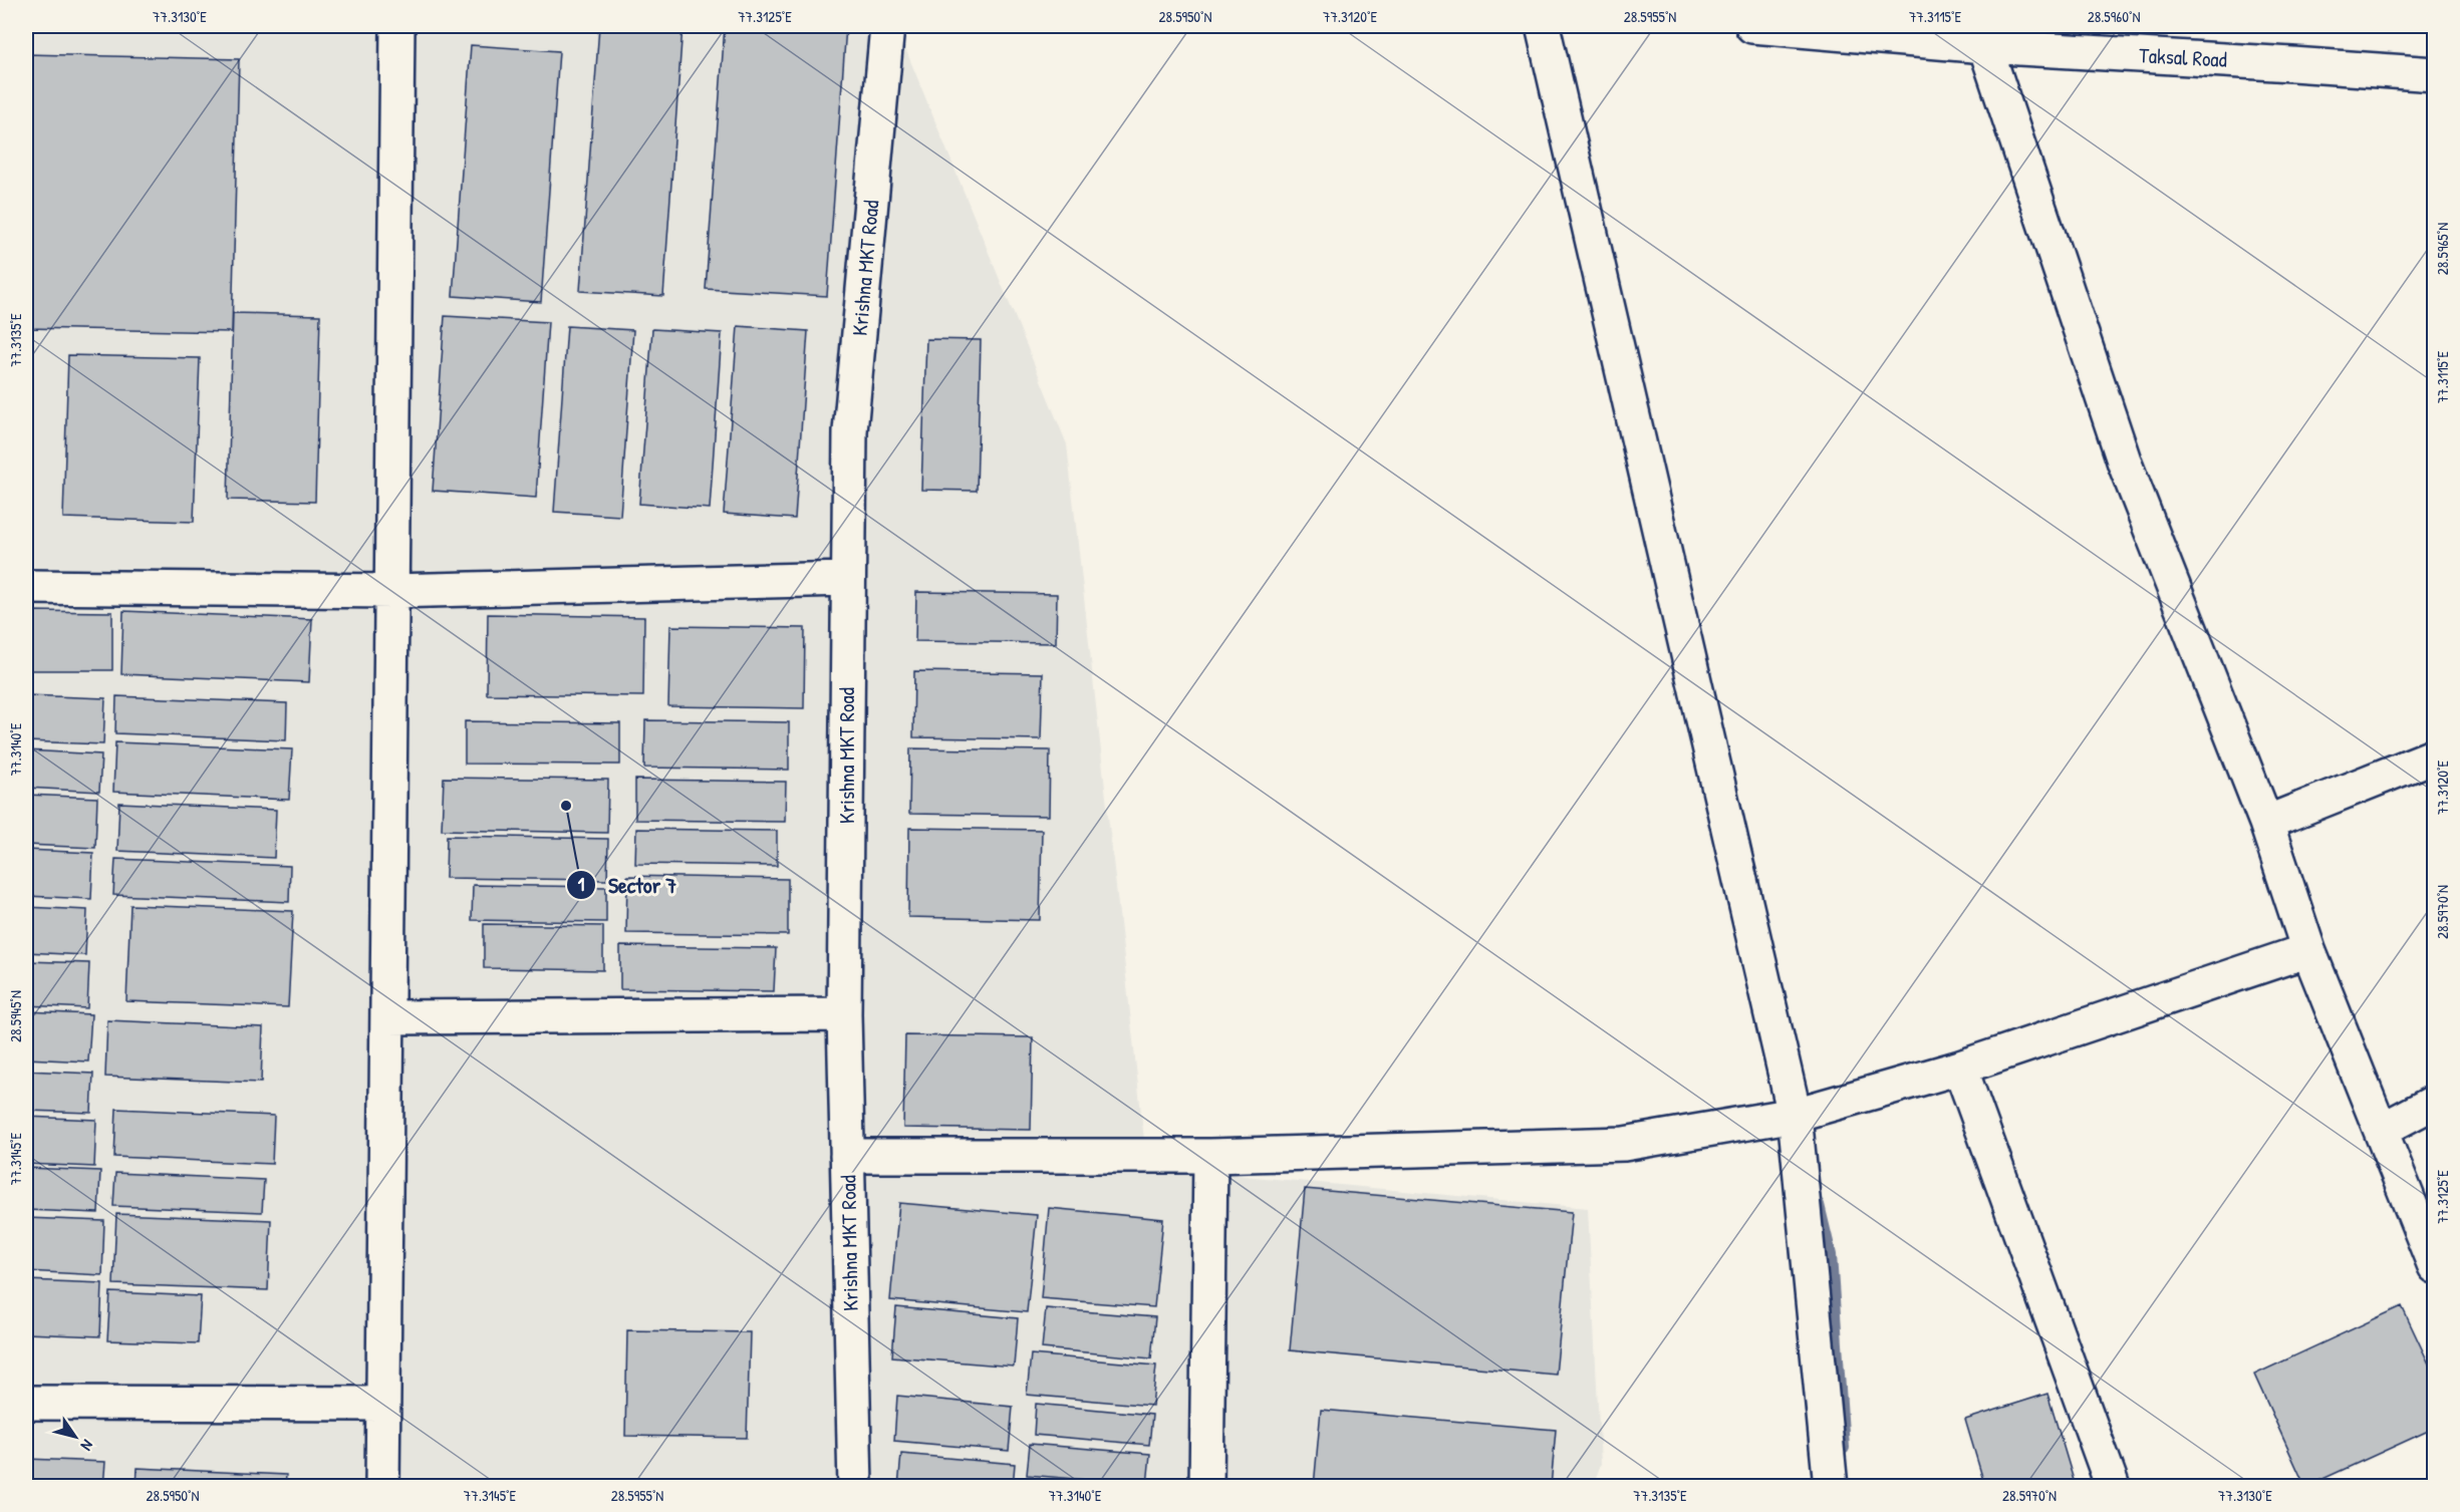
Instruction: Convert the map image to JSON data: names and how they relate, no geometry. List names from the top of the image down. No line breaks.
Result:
{"streets":{"street":["Taksal Road","Krishna MKT Road"]},"places":["Sector 7"],"north":"bottom right","coordinates":["77.3130°E","77.3125°E","28.5950°N","77.3120°E","28.5955°N","77.3115°E","28.5960°N","28.5965°N","77.3135°E","77.3140°E","28.5970°N","28.5945°N","77.3145°E"]}
